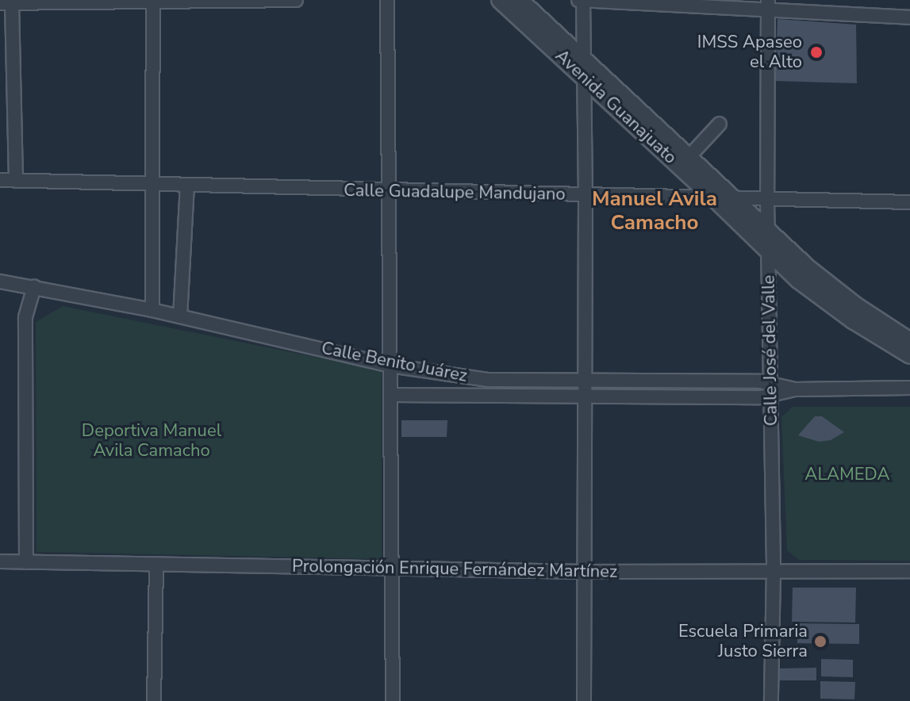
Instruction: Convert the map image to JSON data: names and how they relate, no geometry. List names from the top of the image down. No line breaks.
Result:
{"streets":{"street":["Avenida Guanajuato","Calle Guadalupe Mandujano","Calle José del Valle","Calle Benito Juárez","Prolongación Enrique Fernández Martínez"]},"crossings":[["Avenida Guanajuato","Calle Guadalupe Mandujano"],["Avenida Guanajuato","Calle José del Valle"],["Calle Guadalupe Mandujano","Calle José del Valle"],["Calle José del Valle","Calle Benito Juárez"],["Calle José del Valle","Prolongación Enrique Fernández Martínez"]],"districts":["Manuel Avila Camacho"],"parks":["Deportiva Manuel Avila Camacho","ALAMEDA"],"places":["IMSS Apaseo el Alto","Escuela Primaria Justo Sierra"]}
